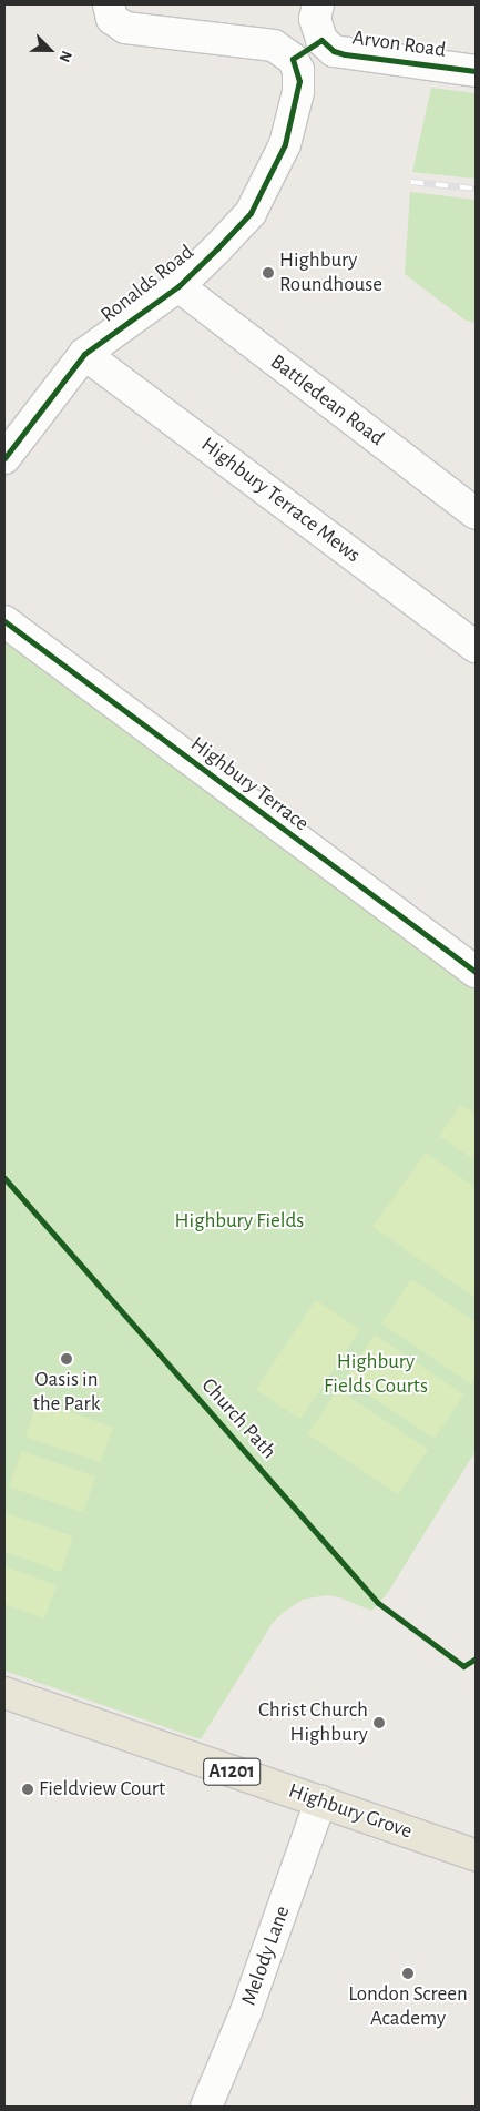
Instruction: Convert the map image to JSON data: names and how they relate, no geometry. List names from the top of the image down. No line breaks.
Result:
{"streets":{"main road":["A1201","Highbury Grove"],"street":["Arvon Road","Ronalds Road","Battledean Road","Highbury Terrace Mews","Highbury Terrace","Melody Lane"],"cycle path":["Church Path"]},"crossings":[["Ronalds Road","Battledean Road"],["Ronalds Road","Highbury Terrace Mews"],["Highbury Grove","Melody Lane"]],"parks":["Highbury Fields","Highbury Fields Courts"],"places":["Highbury Roundhouse","Oasis in the Park","Christ Church Highbury","Fieldview Court","London Screen Academy"],"north":"bottom right"}
